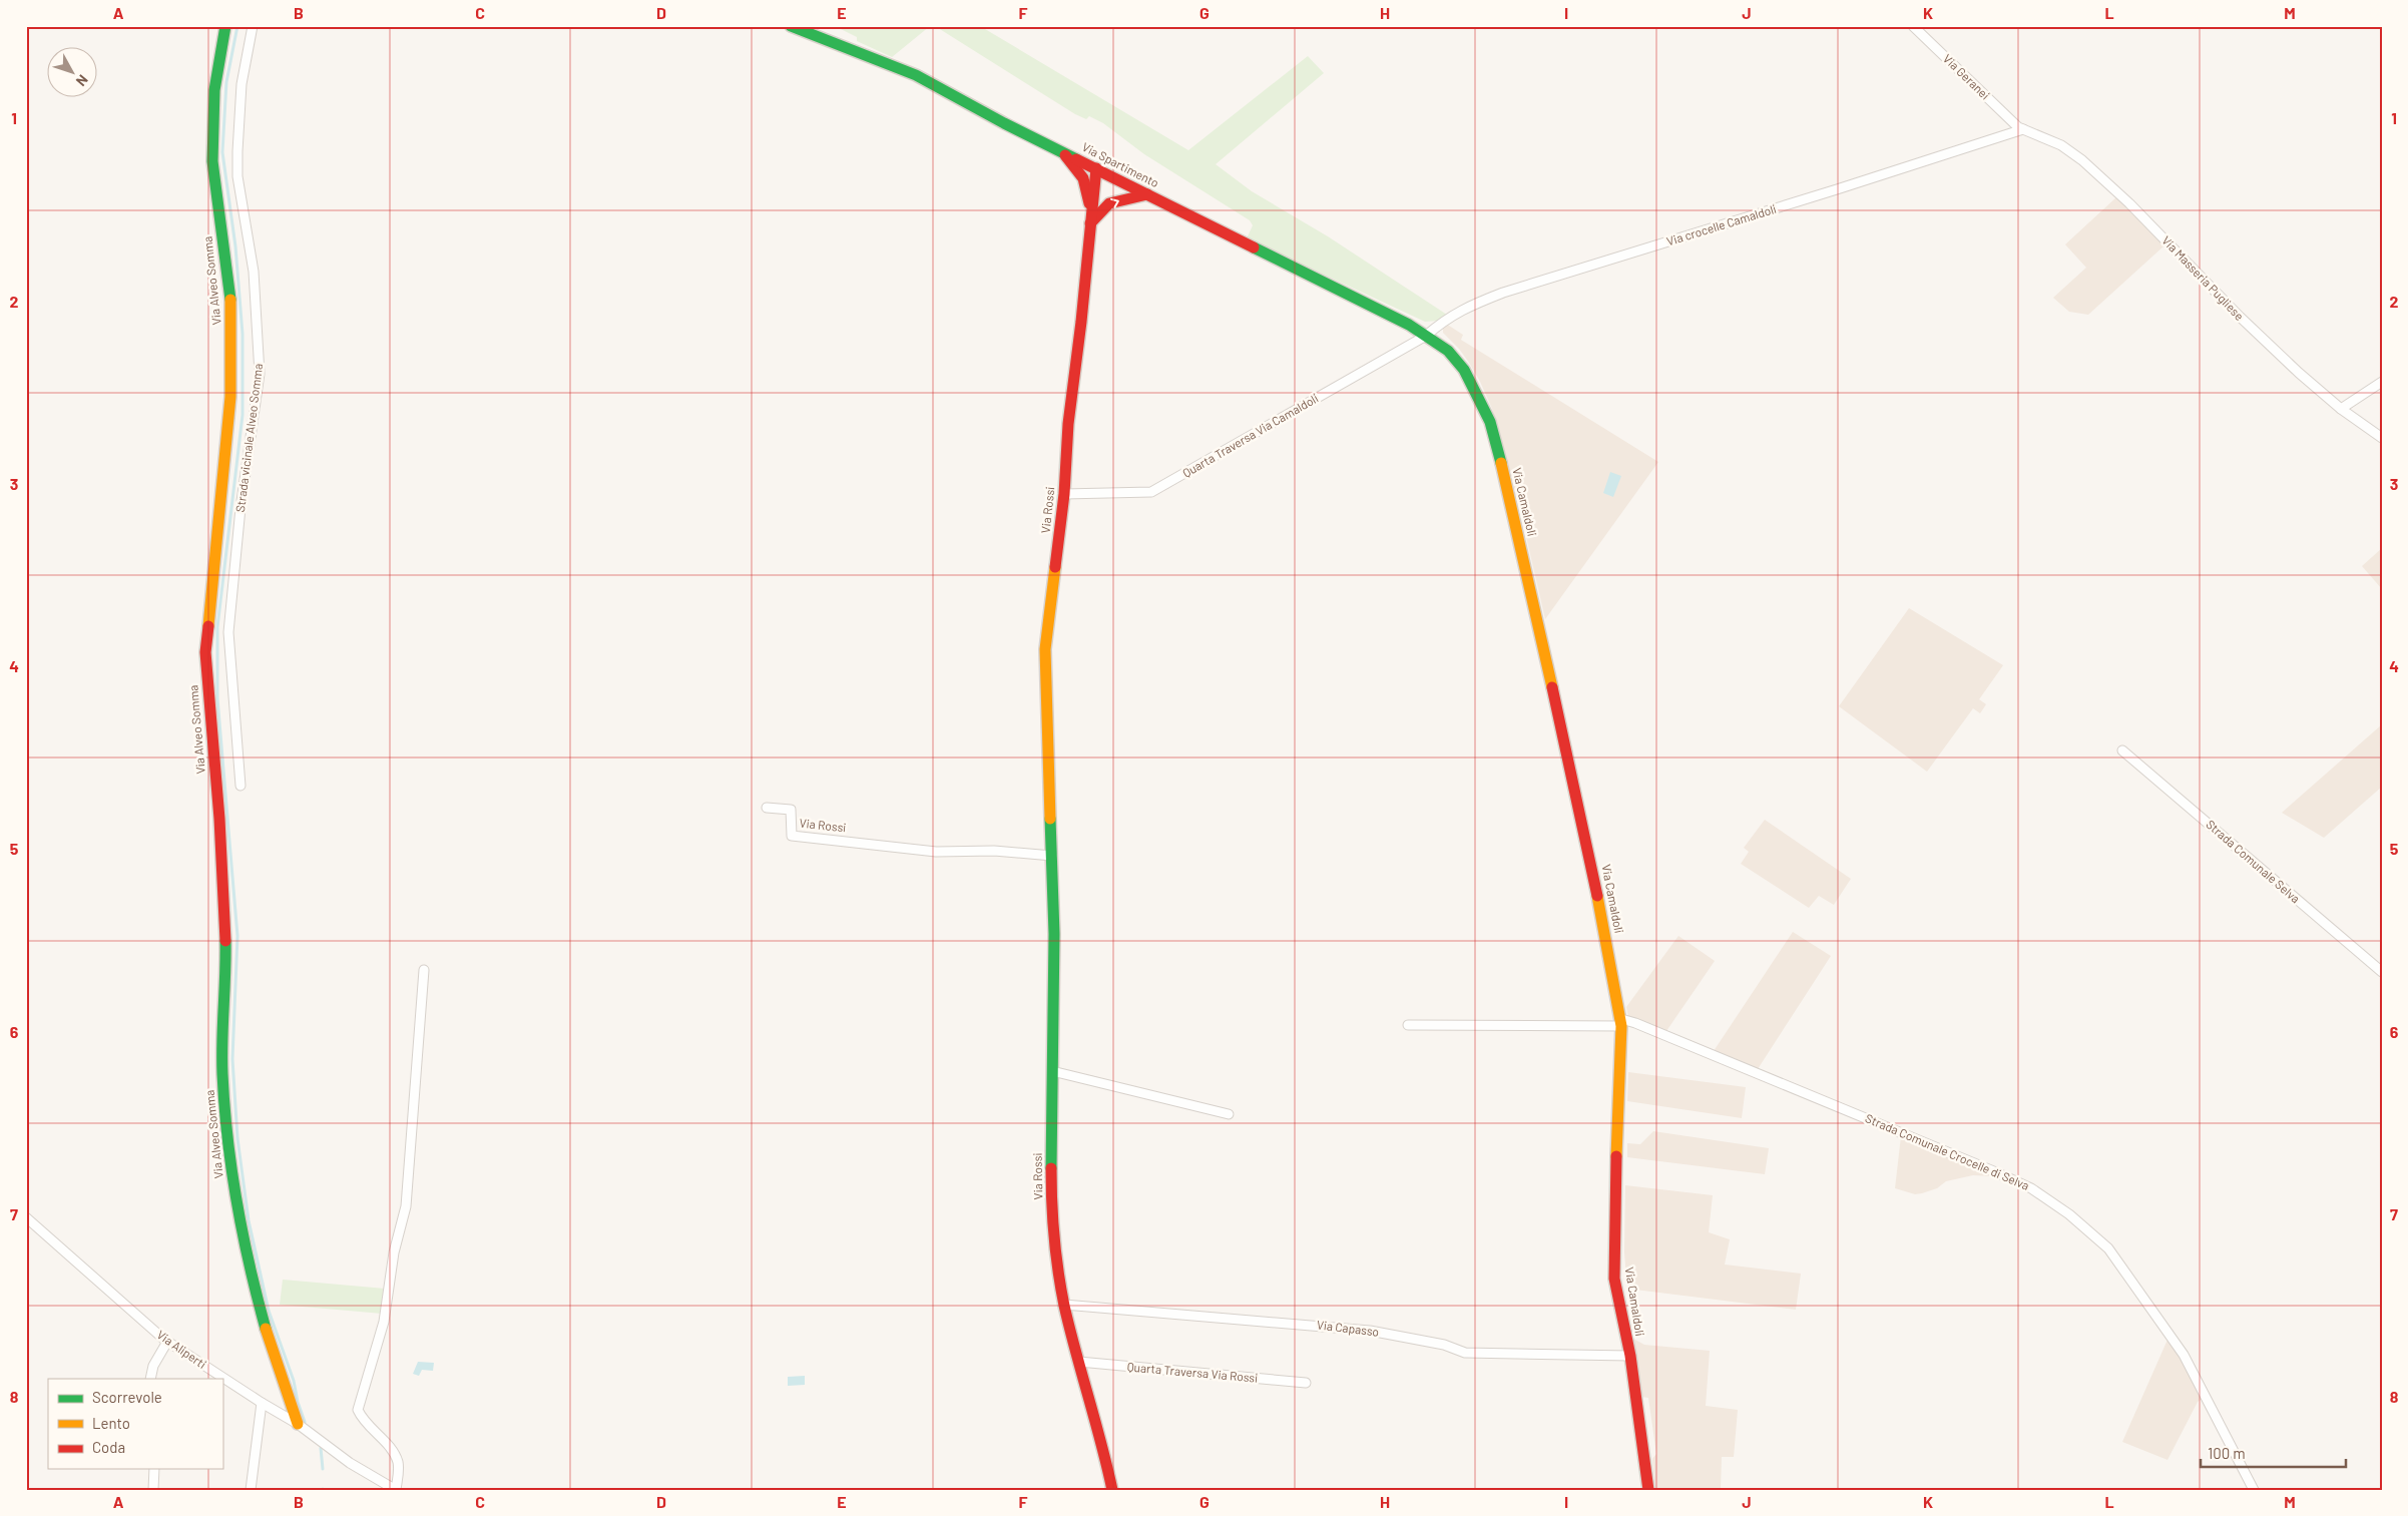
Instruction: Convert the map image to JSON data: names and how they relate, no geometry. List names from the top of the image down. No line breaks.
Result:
{"streets":{"street":["Via Geranei","Via Spartimento","Via crocelle Camaldoli","Via Masseria Pugliese","Via Alveo Somma","Quarta Traversa Via Camaldoli","Strada vicinale Alveo Somma","Via Camaldoli","Via Rossi","Strada Comunale Selva","Strada Comunale Crocelle di Selva","Via Capasso","Via Aliperti","Quarta Traversa Via Rossi"]},"crossings":[["Via Geranei","Via crocelle Camaldoli"],["Via Geranei","Via Masseria Pugliese"],["Via Spartimento","Via crocelle Camaldoli"],["Via Spartimento","Quarta Traversa Via Camaldoli"],["Via Spartimento","Via Camaldoli"],["Via Spartimento","Via Rossi"],["Via crocelle Camaldoli","Via Masseria Pugliese"],["Via crocelle Camaldoli","Quarta Traversa Via Camaldoli"],["Via crocelle Camaldoli","Via Camaldoli"],["Via Alveo Somma","Via Aliperti"],["Quarta Traversa Via Camaldoli","Via Camaldoli"],["Quarta Traversa Via Camaldoli","Via Rossi"],["Via Camaldoli","Strada Comunale Crocelle di Selva"],["Via Camaldoli","Via Capasso"],["Via Rossi","Via Capasso"],["Via Rossi","Quarta Traversa Via Rossi"]],"legend":["Scorrevole","Lento","Coda"],"scale_bar":"100 m","north":"bottom right","grid":{"columns":["A","B","C","D","E","F","G","H","I","J","K","L","M"],"rows":["1","2","3","4","5","6","7","8"]}}
